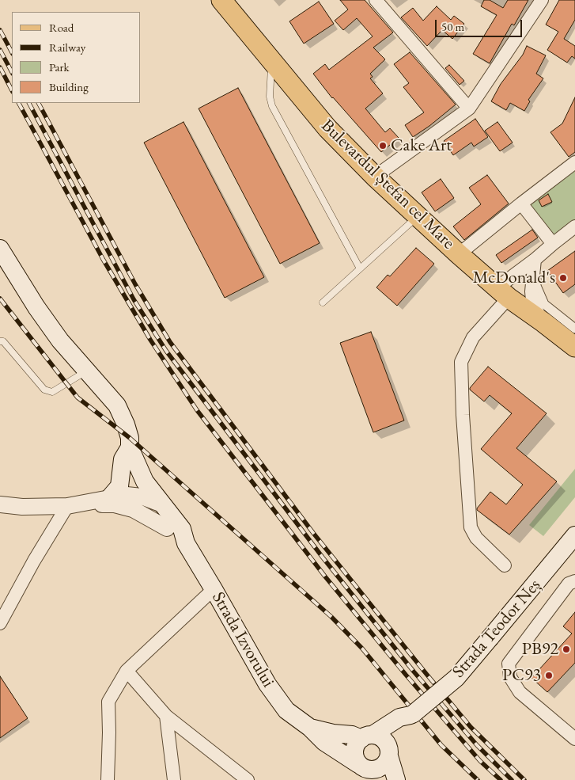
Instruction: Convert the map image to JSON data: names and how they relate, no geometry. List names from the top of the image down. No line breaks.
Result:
{"streets":{"main road":["Bulevardul Ștefan cel Mare","Strada Teodor Neș","Strada Izvorului"]},"crossings":[["Strada Teodor Neș","Strada Izvorului"]],"places":["Cake Art","McDonald's","PB92","PC93"],"legend":["Road","Railway","Park","Building"],"scale_bar":"50 m"}
